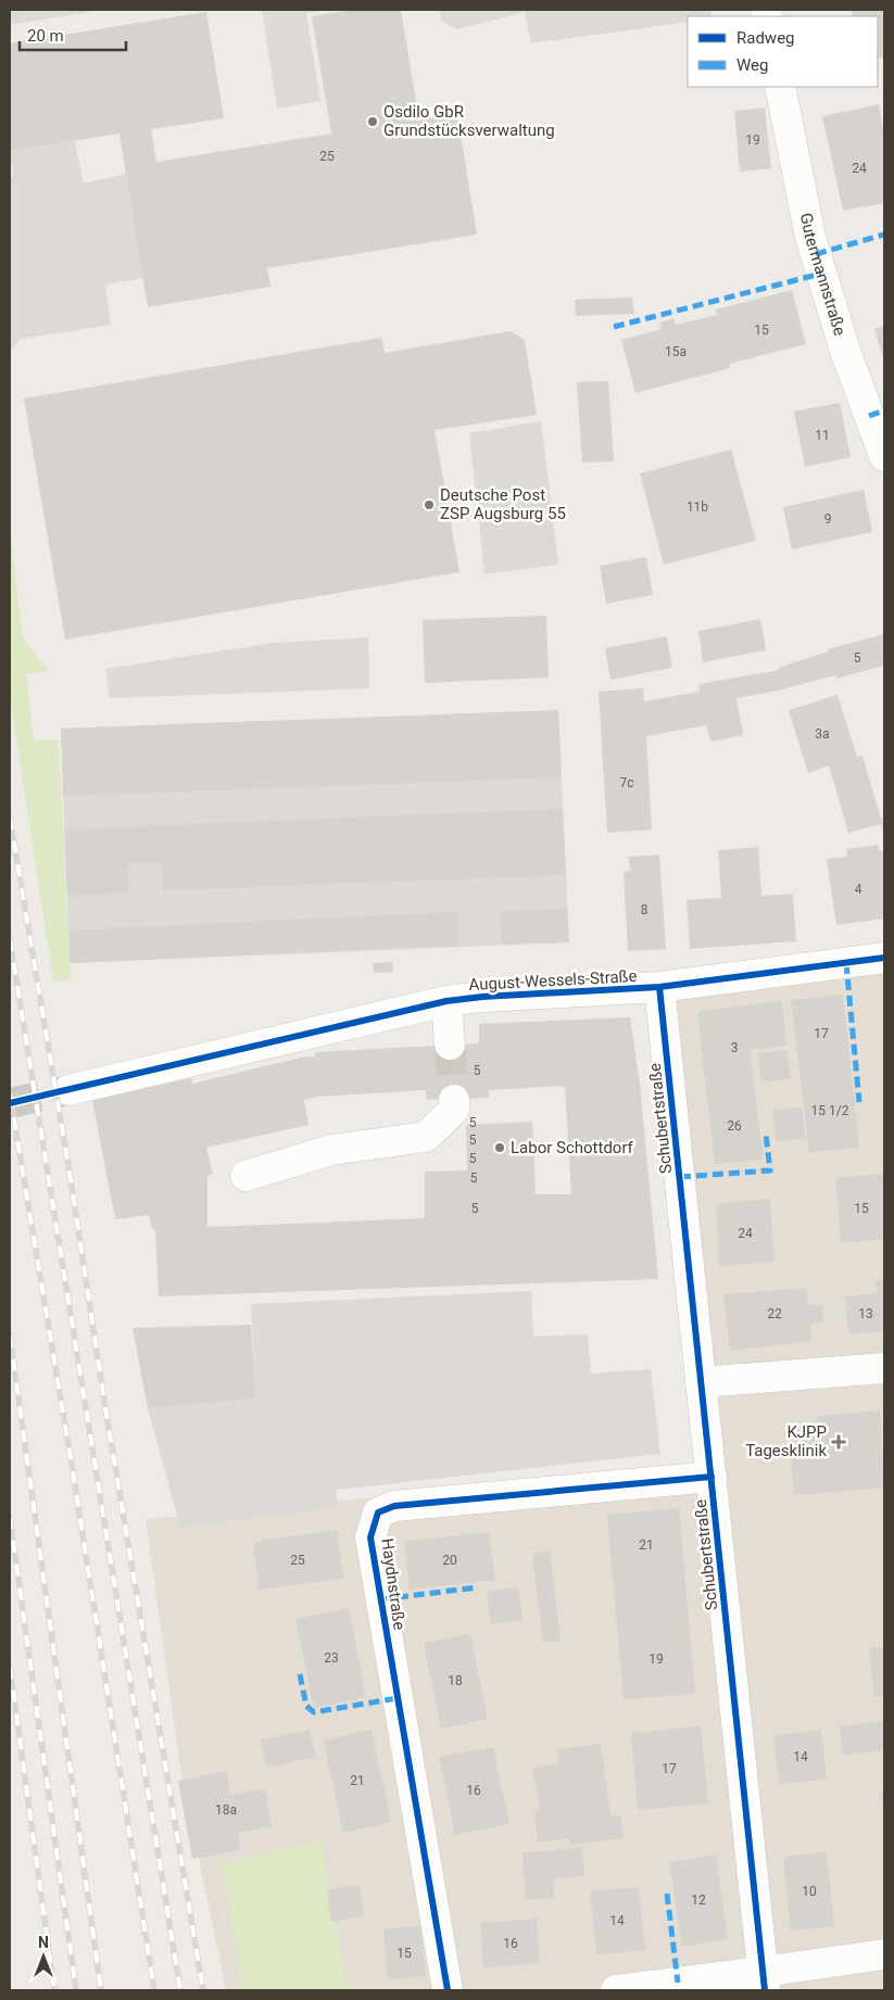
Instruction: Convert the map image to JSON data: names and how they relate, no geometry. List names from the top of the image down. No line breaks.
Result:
{"streets":{"street":["Gutermannstraße","August-Wessels-Straße","Schubertstraße","Haydnstraße"]},"crossings":[["August-Wessels-Straße","Schubertstraße"],["Schubertstraße","Haydnstraße"]],"places":{"other":["Osdilo GbR Grundstücksverwaltung","Deutsche Post ZSP Augsburg 55","Labor Schottdorf"],"health":["KJPP Tagesklinik"]},"house_numbers":["19","25","24","15","15a","11","11b","9","5","3a","7c","4","8","17","3","5","15 1/2","5","26","5","5","5","5","15","24","22","13","21","25","20","23","19","18","14","17","21","16","18a","10","12","14","16","15"],"legend":["Radweg","Weg"],"scale_bar":"20 m","north":"top"}
